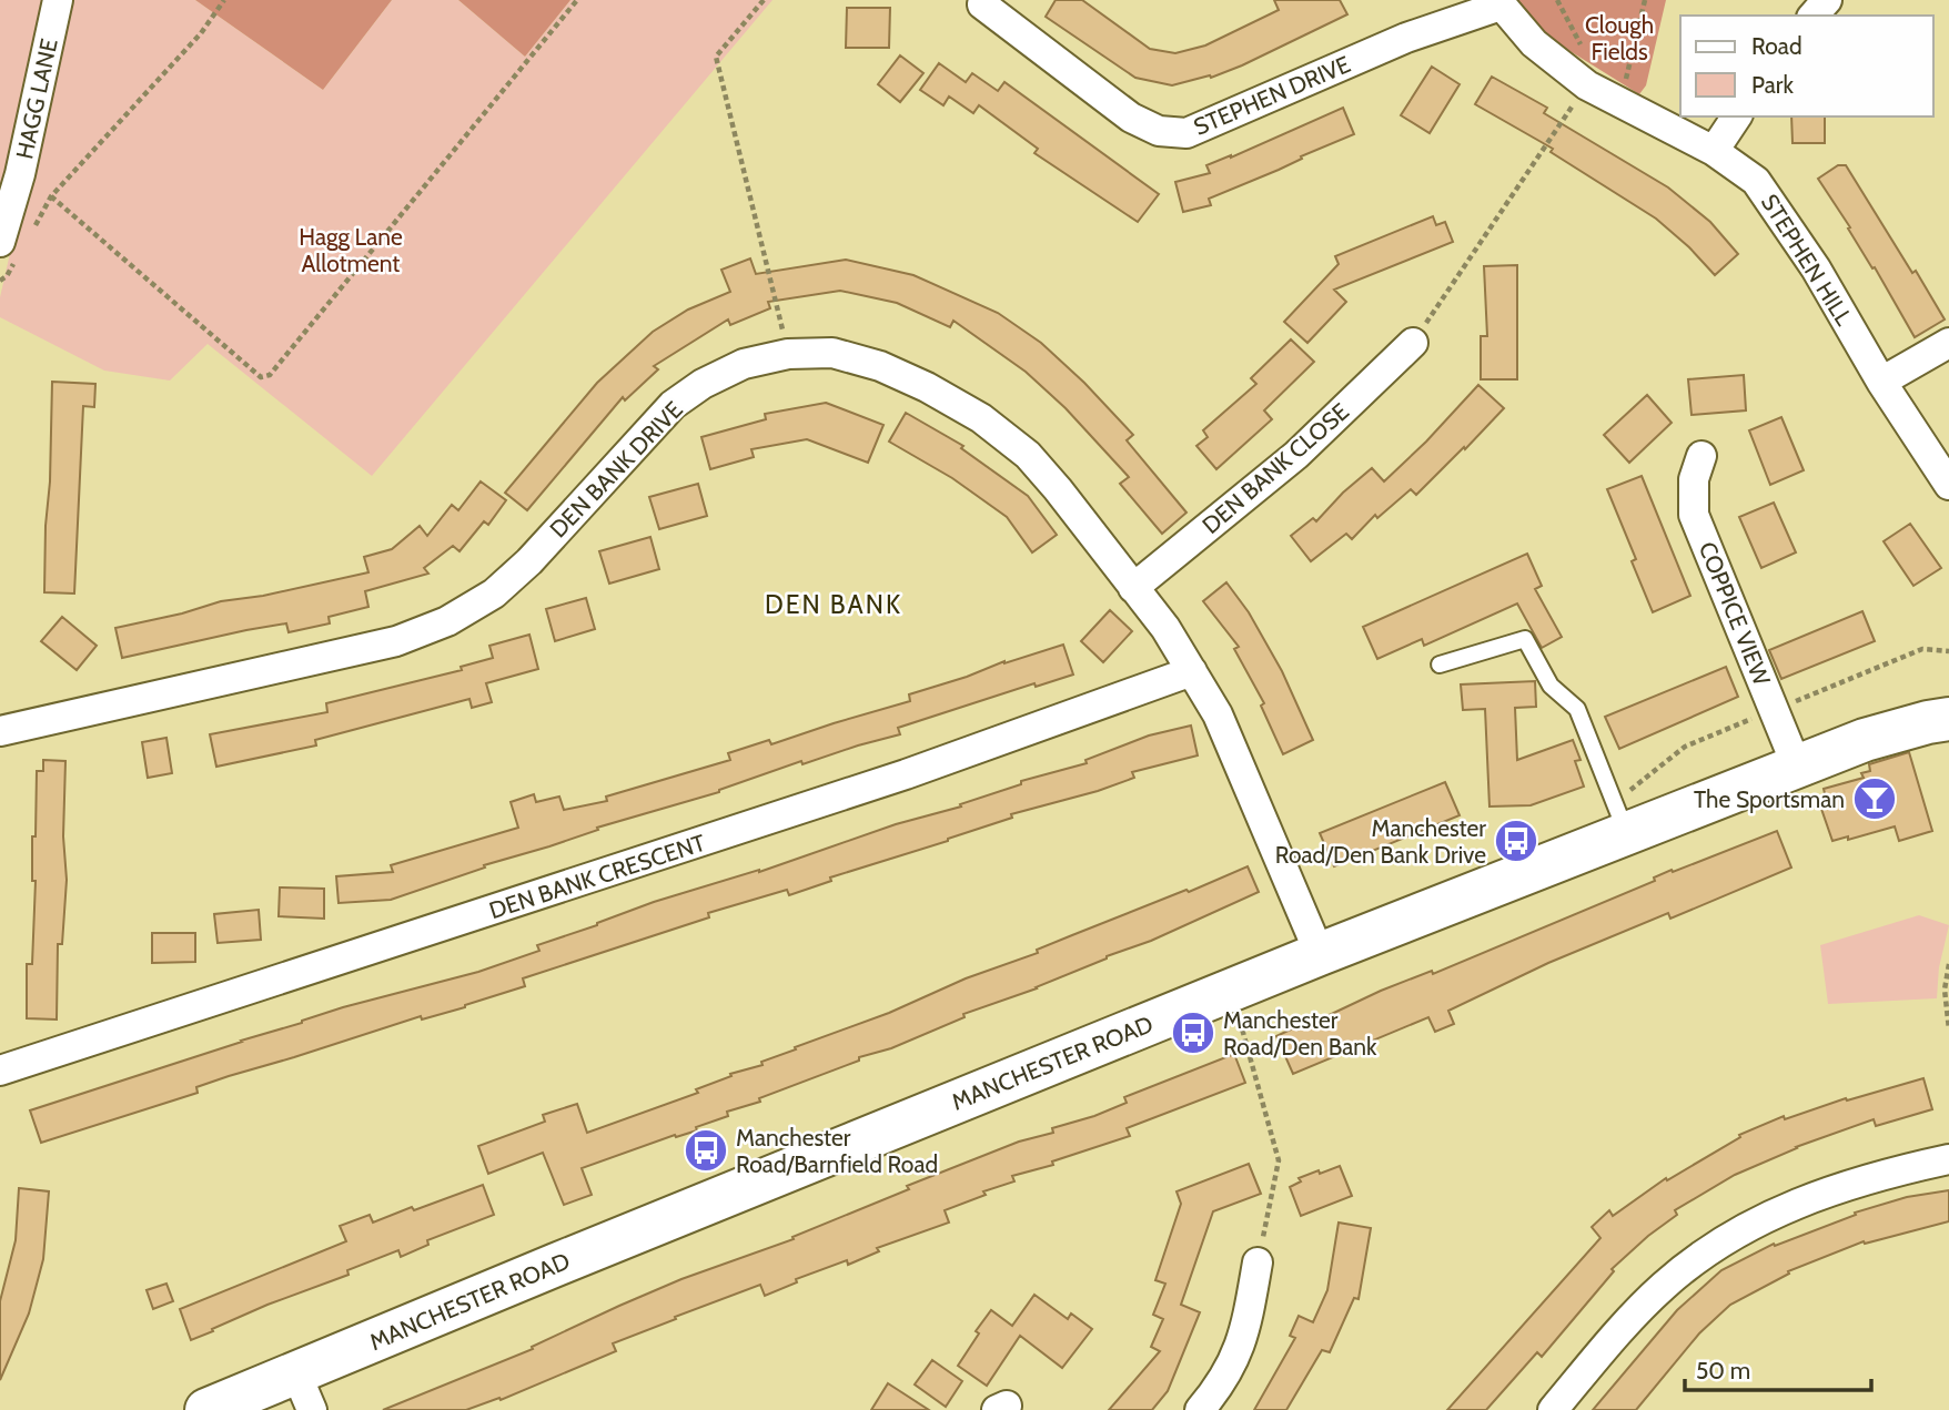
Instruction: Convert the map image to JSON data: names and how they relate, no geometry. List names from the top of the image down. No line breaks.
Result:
{"streets":{"main road":["MANCHESTER ROAD"],"street":["STEPHEN DRIVE","HAGG LANE","STEPHEN HILL","DEN BANK CLOSE","DEN BANK DRIVE","COPPICE VIEW","DEN BANK CRESCENT"]},"crossings":[["STEPHEN DRIVE","STEPHEN HILL"],["DEN BANK CLOSE","DEN BANK DRIVE"],["DEN BANK DRIVE","DEN BANK CRESCENT"],["DEN BANK DRIVE","MANCHESTER ROAD"],["COPPICE VIEW","MANCHESTER ROAD"]],"districts":["DEN BANK"],"parks":["Clough Fields","Hagg Lane Allotment"],"places":{"bar":["The Sportsman"],"bus stop":["Manchester Road/Den Bank Drive","Manchester Road/Den Bank","Manchester Road/Barnfield Road"]},"legend":["Road","Park"],"scale_bar":"50 m"}
